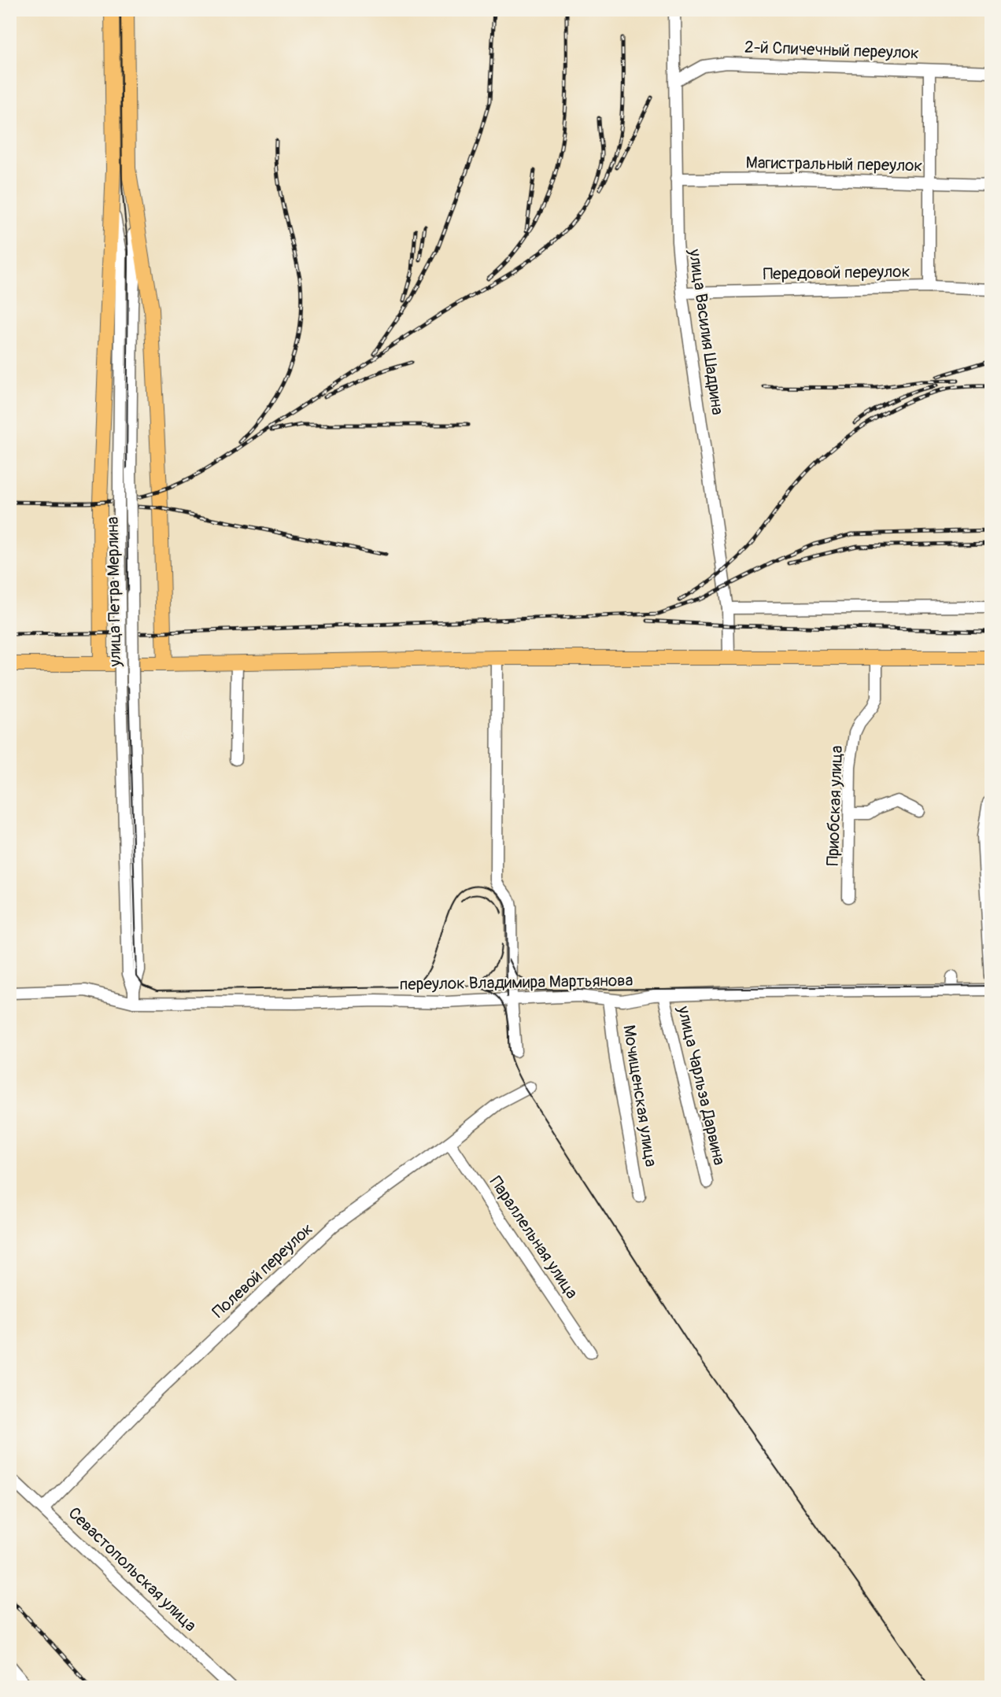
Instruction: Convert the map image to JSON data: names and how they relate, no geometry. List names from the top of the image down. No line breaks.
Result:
{"streets":{"main road":["улица Петра Мерлина"],"street":["2-й Спичечный переулок","Магистральный переулок","Передовой переулок","улица Василия Шадрина","Приобская улица","переулок Владимира Мартьянова","улица Чарльза Дарвина","Мочищенская улица","Параллельная улица","Полевой переулок","Севастопольская улица"]},"crossings":[["2-й Спичечный переулок","улица Василия Шадрина"],["Магистральный переулок","улица Василия Шадрина"],["Передовой переулок","улица Василия Шадрина"],["улица Петра Мерлина","переулок Владимира Мартьянова"],["переулок Владимира Мартьянова","улица Чарльза Дарвина"],["переулок Владимира Мартьянова","Мочищенская улица"],["Параллельная улица","Полевой переулок"],["Полевой переулок","Севастопольская улица"]]}
